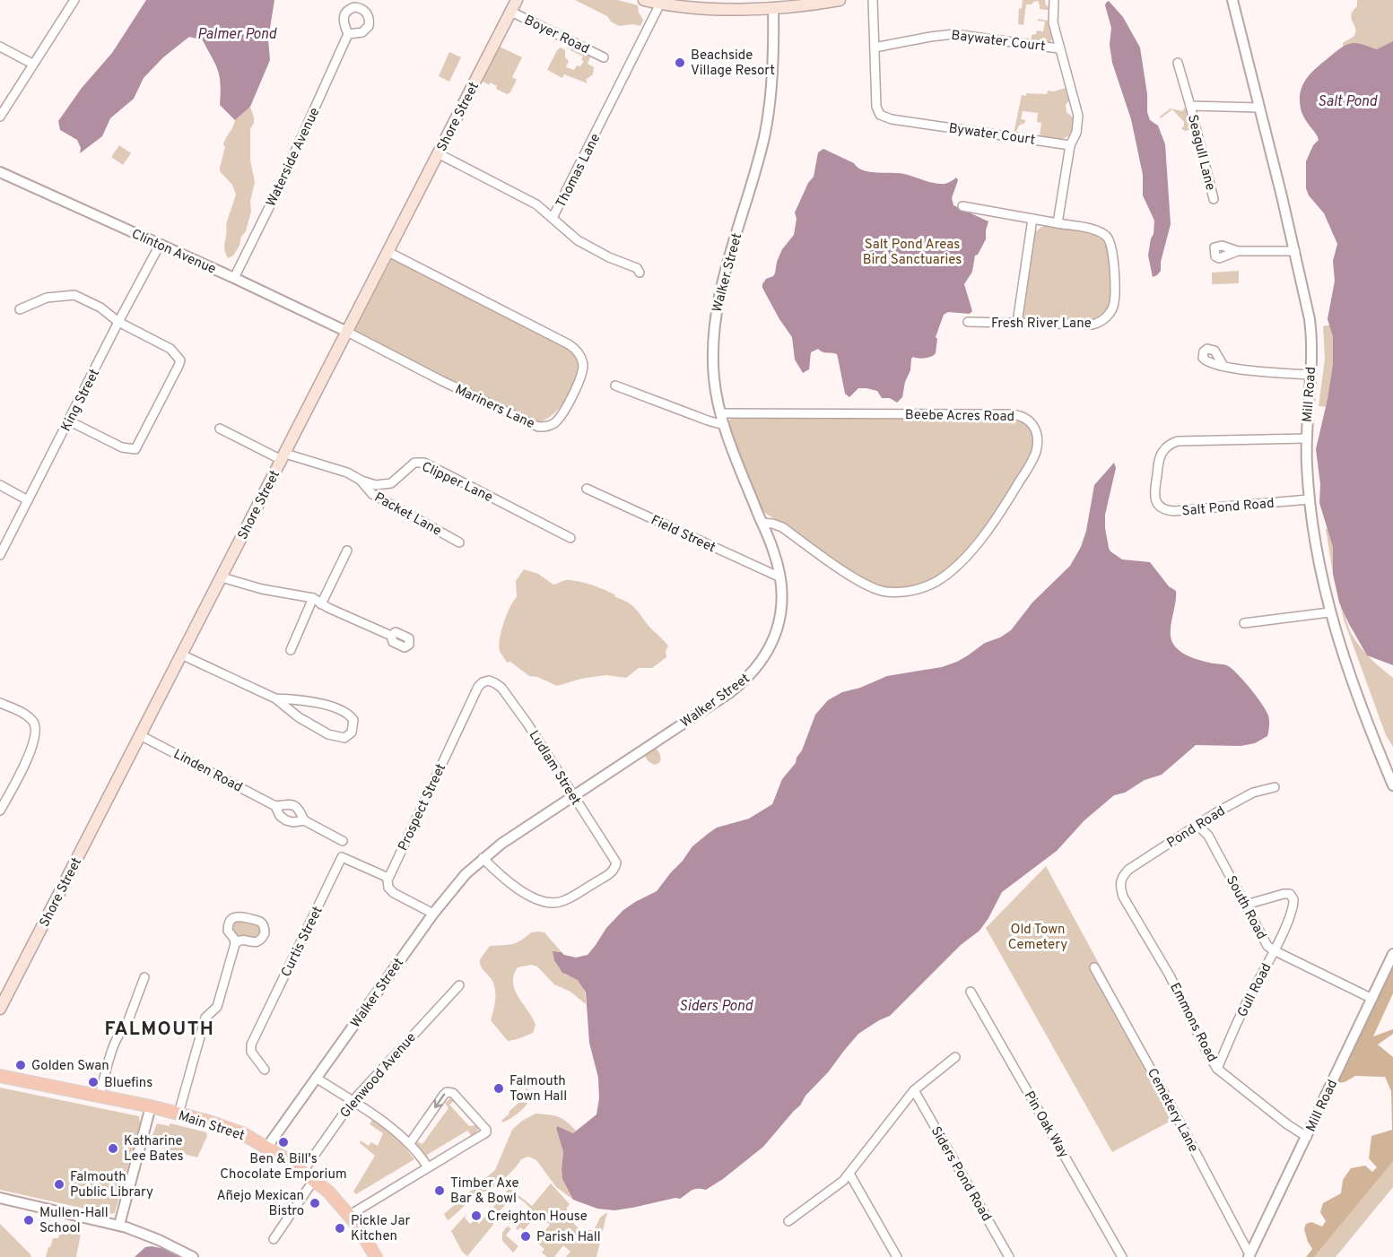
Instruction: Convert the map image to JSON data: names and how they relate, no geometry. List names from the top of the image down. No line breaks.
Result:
{"streets":{"main road":["Shore Street","Main Street"],"street":["Boyer Road","Baywater Court","Bywater Court","Seagull Lane","Waterside Avenue","Thomas Lane","Clinton Avenue","Walker Street","Fresh River Lane","Mill Road","King Street","Mariners Lane","Beebe Acres Road","Clipper Lane","Salt Pond Road","Packet Lane","Field Street","Ludlam Street","Linden Road","Prospect Street","Pond Road","South Road","Curtis Street","Gull Road","Emmons Road","Glenwood Avenue","Cemetery Lane","Pin Oak Way","Siders Pond Road"]},"crossings":[["Boyer Road","Shore Street"],["Baywater Court","Bywater Court"],["Shore Street","Thomas Lane"],["Shore Street","Clinton Avenue"],["Shore Street","Mariners Lane"],["Shore Street","Clipper Lane"],["Shore Street","Linden Road"],["Seagull Lane","Mill Road"],["Waterside Avenue","Clinton Avenue"],["Clinton Avenue","King Street"],["Clinton Avenue","Mariners Lane"],["Walker Street","Beebe Acres Road"],["Walker Street","Field Street"],["Walker Street","Ludlam Street"],["Walker Street","Main Street"],["Mill Road","Salt Pond Road"],["Mill Road","South Road"],["Mill Road","Emmons Road"],["Mill Road","Cemetery Lane"],["Clipper Lane","Packet Lane"],["Ludlam Street","Prospect Street"],["Prospect Street","Curtis Street"],["Pond Road","South Road"],["Pond Road","Emmons Road"],["South Road","Gull Road"],["Gull Road","Emmons Road"],["Glenwood Avenue","Main Street"]],"districts":["FALMOUTH"],"water":["Palmer Pond","Salt Pond","Siders Pond"],"parks":["Salt Pond Areas Bird Sanctuaries","Old Town Cemetery"],"places":["Beachside Village Resort","Golden Swan","Bluefins","Falmouth Town Hall","Ben & Bill's Chocolate Emporium","Katharine Lee Bates","Falmouth Public Library","Timber Axe Bar & Bowl","Añejo Mexican Bistro","Creighton House","Mullen-Hall School","Pickle Jar Kitchen","Parish Hall"]}
